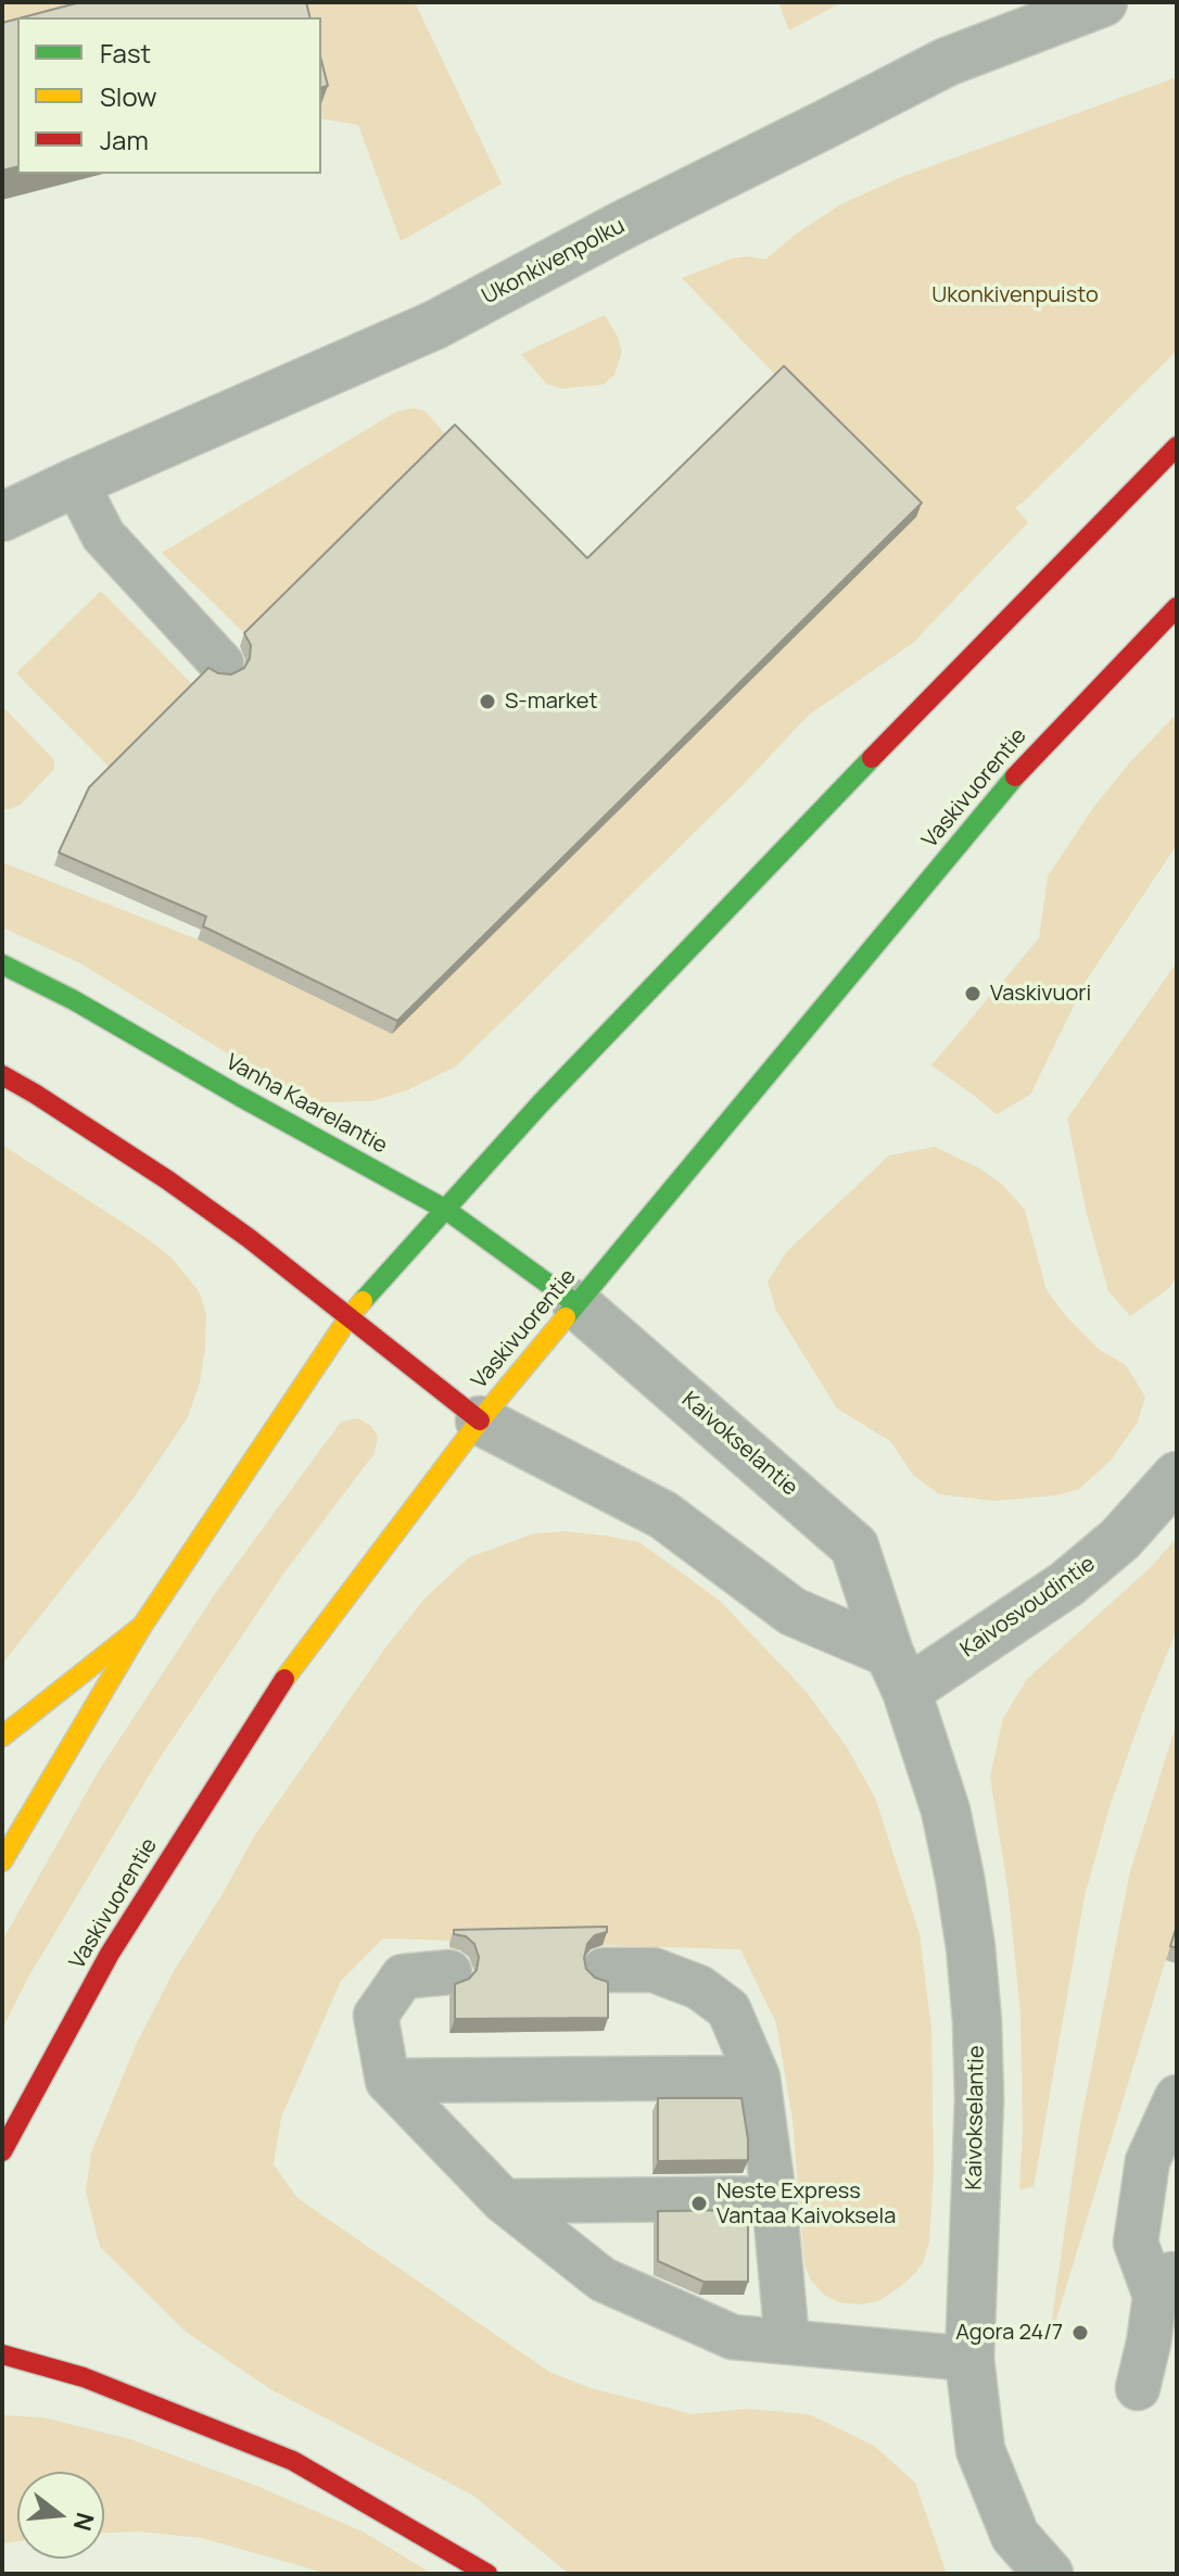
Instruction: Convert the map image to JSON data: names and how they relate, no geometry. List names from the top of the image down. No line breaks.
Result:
{"streets":{"main road":["Vaskivuorentie","Vanha Kaarelantie"],"street":["Ukonkivenpolku","Kaivokselantie","Kaivosvoudintie"]},"crossings":[["Vaskivuorentie","Vanha Kaarelantie"],["Vaskivuorentie","Kaivokselantie"],["Vanha Kaarelantie","Kaivokselantie"],["Kaivokselantie","Kaivosvoudintie"]],"parks":["Ukonkivenpuisto"],"places":["S-market","Vaskivuori","Neste Express Vantaa Kaivoksela","Agora 24/7"],"legend":["Fast","Slow","Jam"],"north":"right"}
